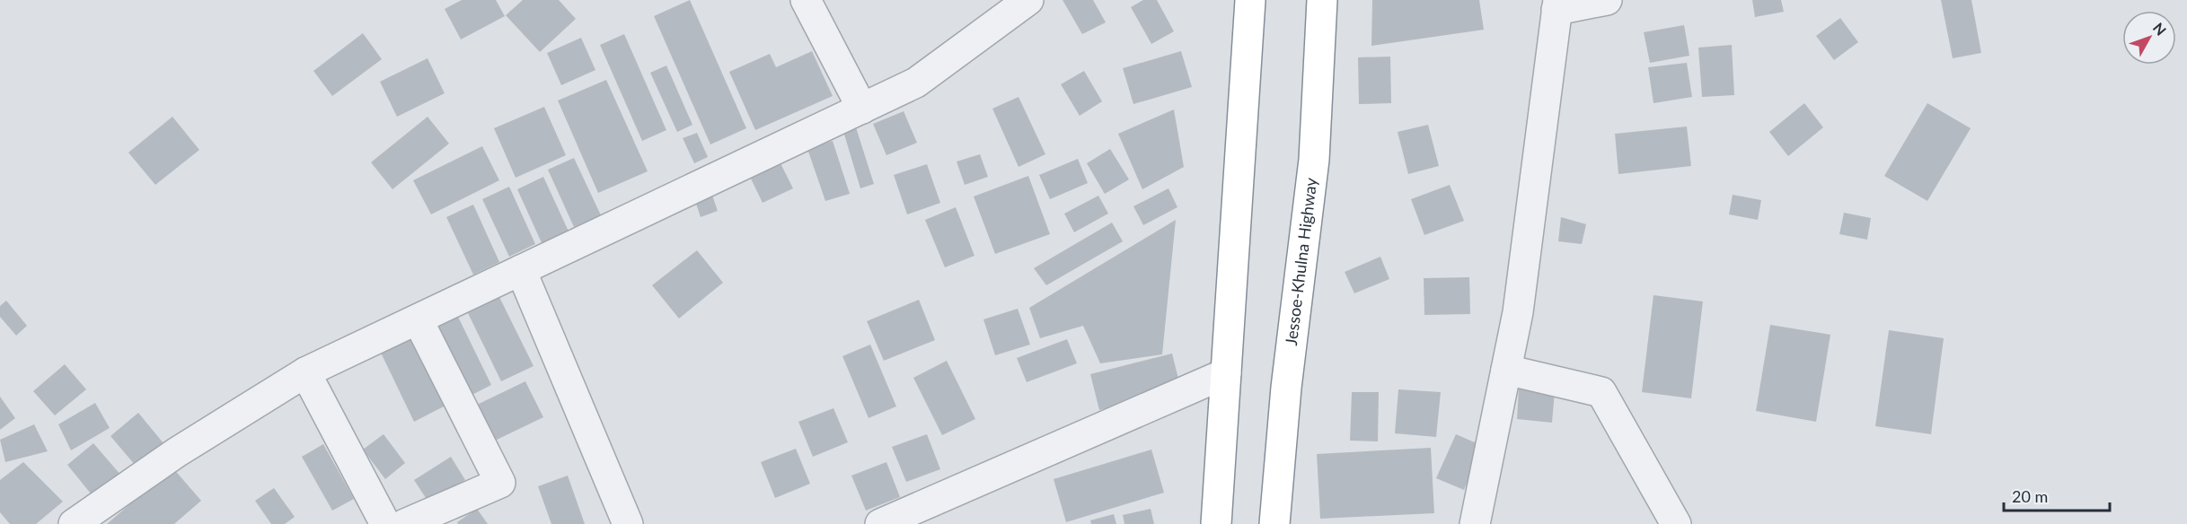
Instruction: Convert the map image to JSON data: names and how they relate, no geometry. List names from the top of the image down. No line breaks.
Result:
{"streets":{"highway":["Jessoe-Khulna Highway"]},"scale_bar":"20 m","north":"top right"}
